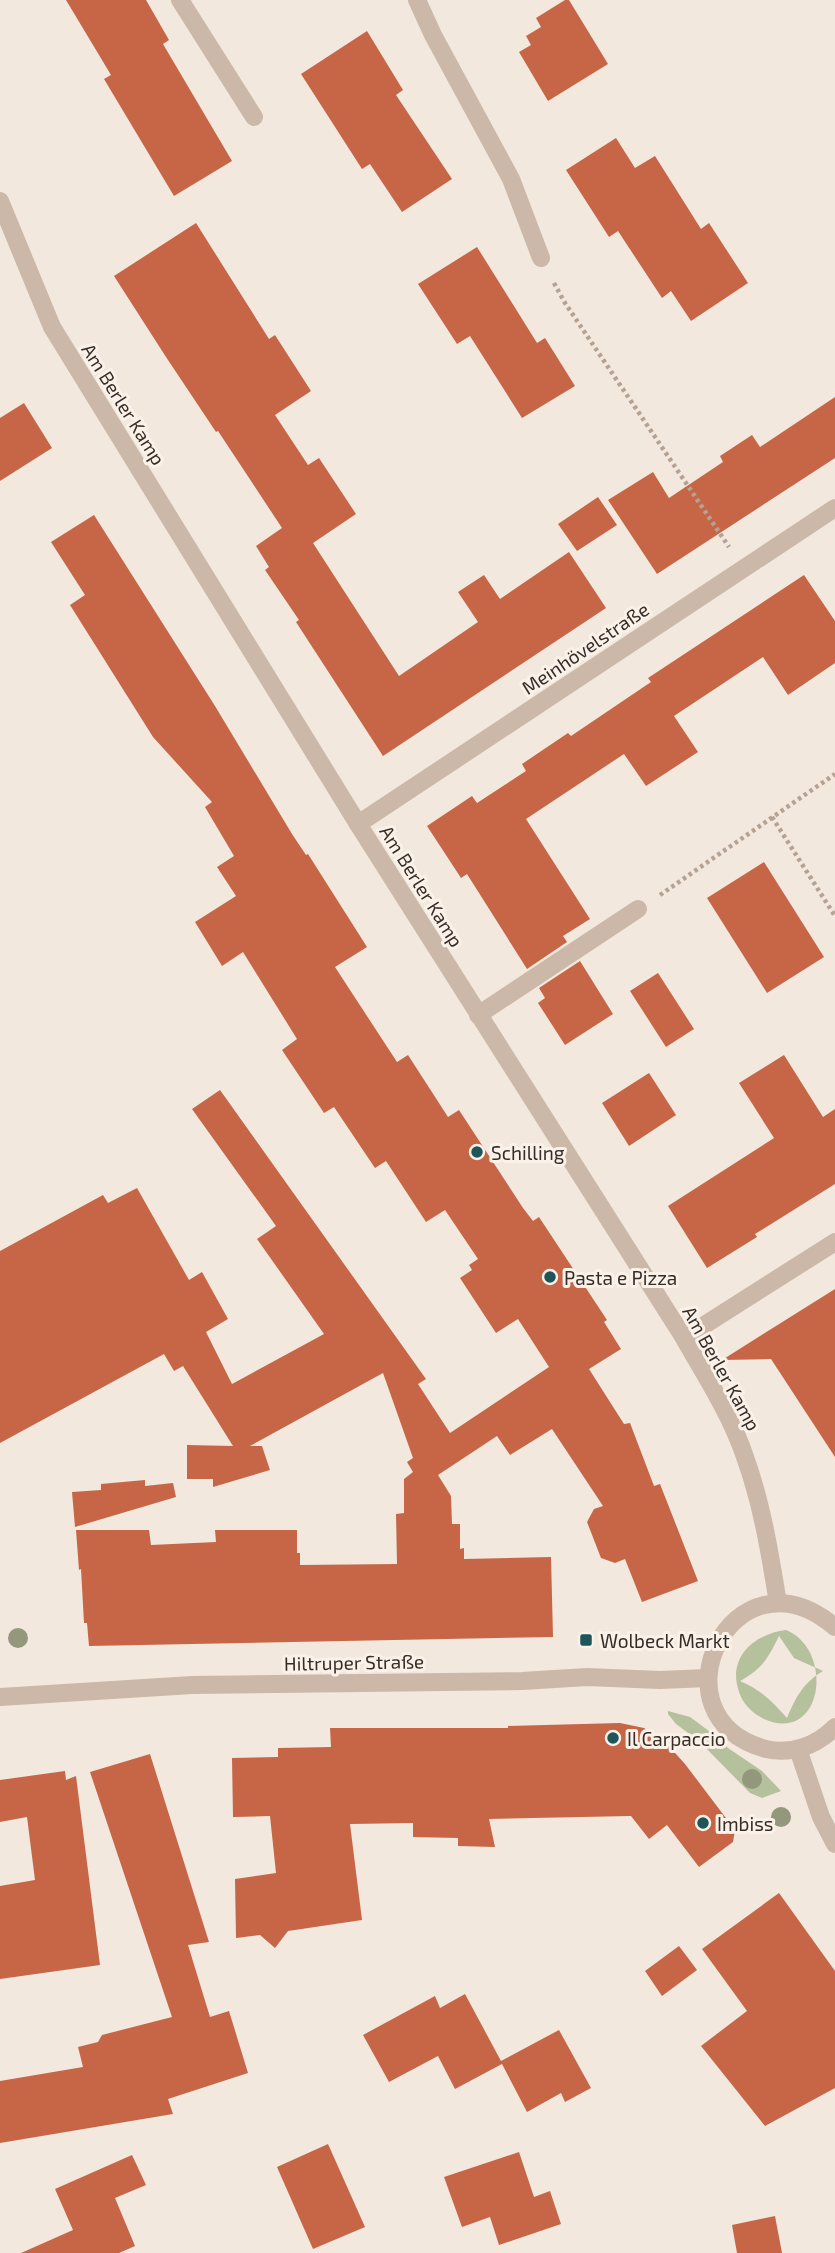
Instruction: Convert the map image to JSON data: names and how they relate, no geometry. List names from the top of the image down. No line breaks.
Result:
{"streets":{"street":["Am Berler Kamp","Meinhövelstraße","Hiltruper Straße"]},"crossings":[["Am Berler Kamp","Meinhövelstraße"]],"places":{"other":["Schilling","Pasta e Pizza","Il Carpaccio","Imbiss"],"transit":["Wolbeck Markt"]}}
